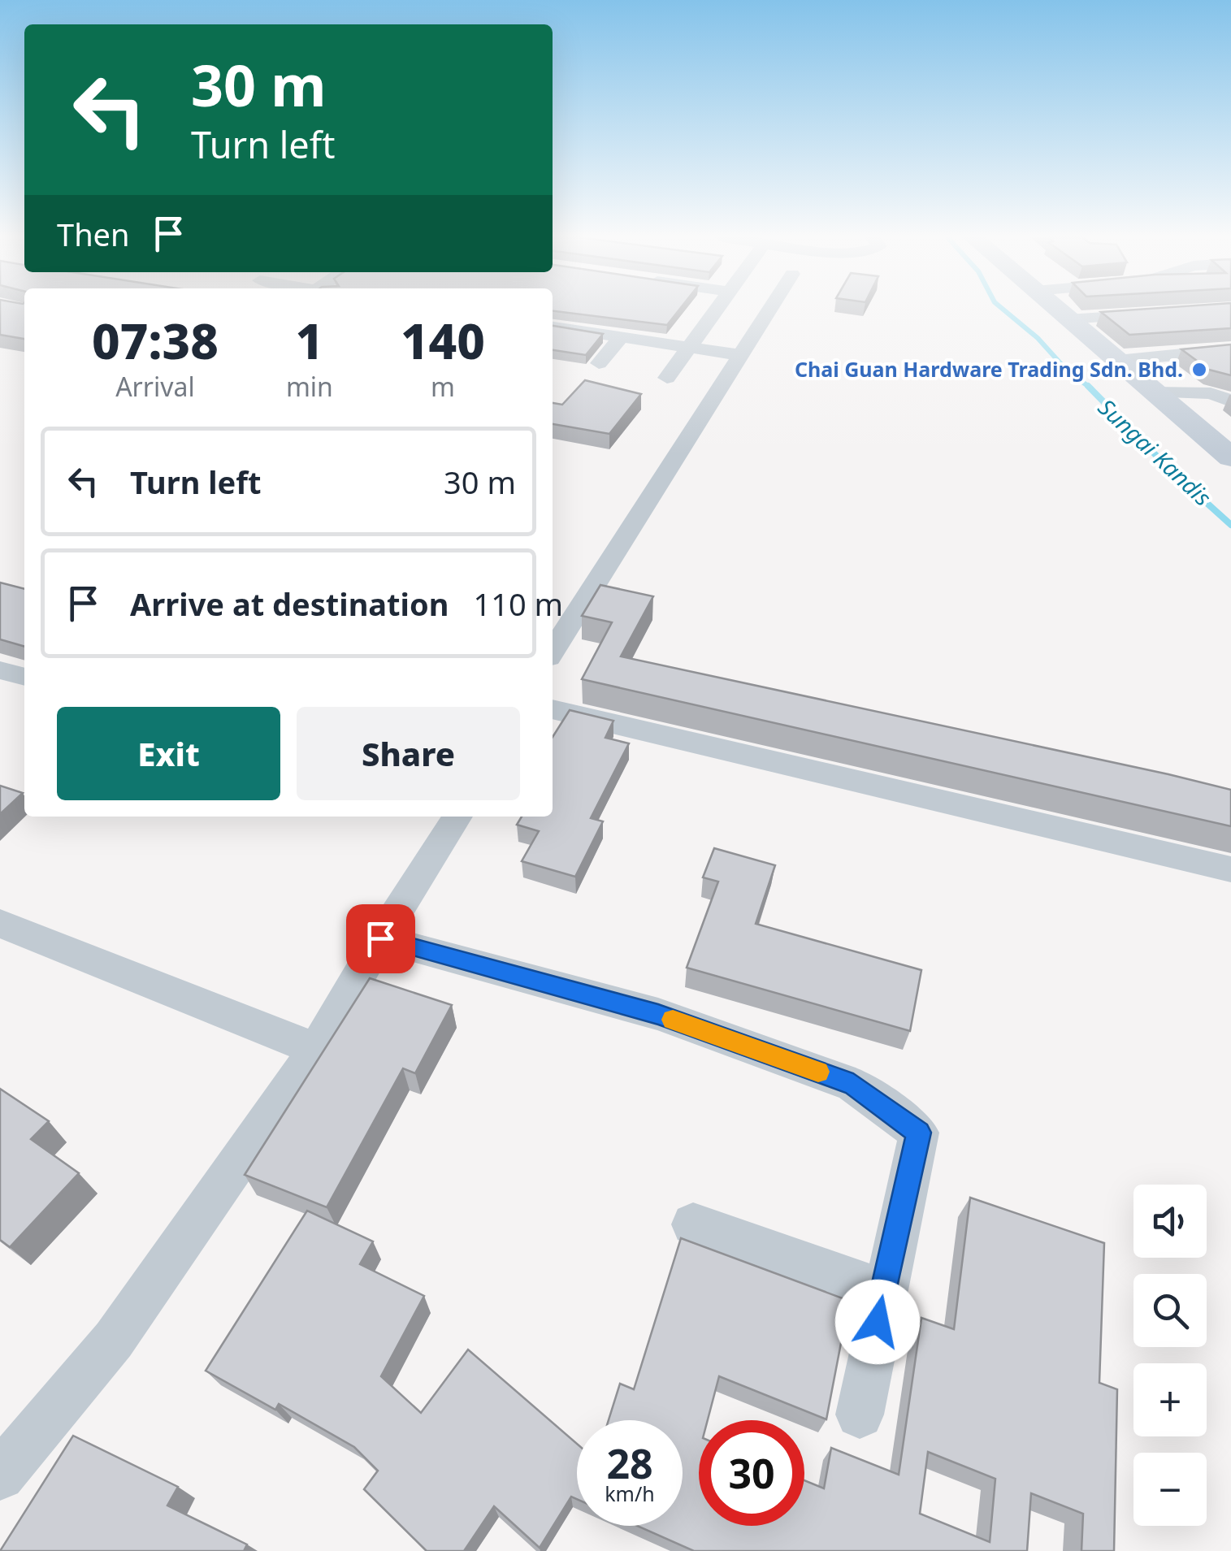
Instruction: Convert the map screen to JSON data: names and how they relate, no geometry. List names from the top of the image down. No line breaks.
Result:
{"water":["Sungai Kandis"],"places":["Chai Guan Hardware Trading Sdn. Bhd."],"page":{"turn":["30 m","Turn left"],"then":"Then","eta":["07:38","Arrival","1","min","140","m"],"list":[{"name":"Turn left","value":"30 m"},{"name":"Arrive at destination","value":"110 m"}],"buttons":["Exit","Share"],"map_buttons":["+","−"],"speed":"28 km/h","limit":"30"}}
